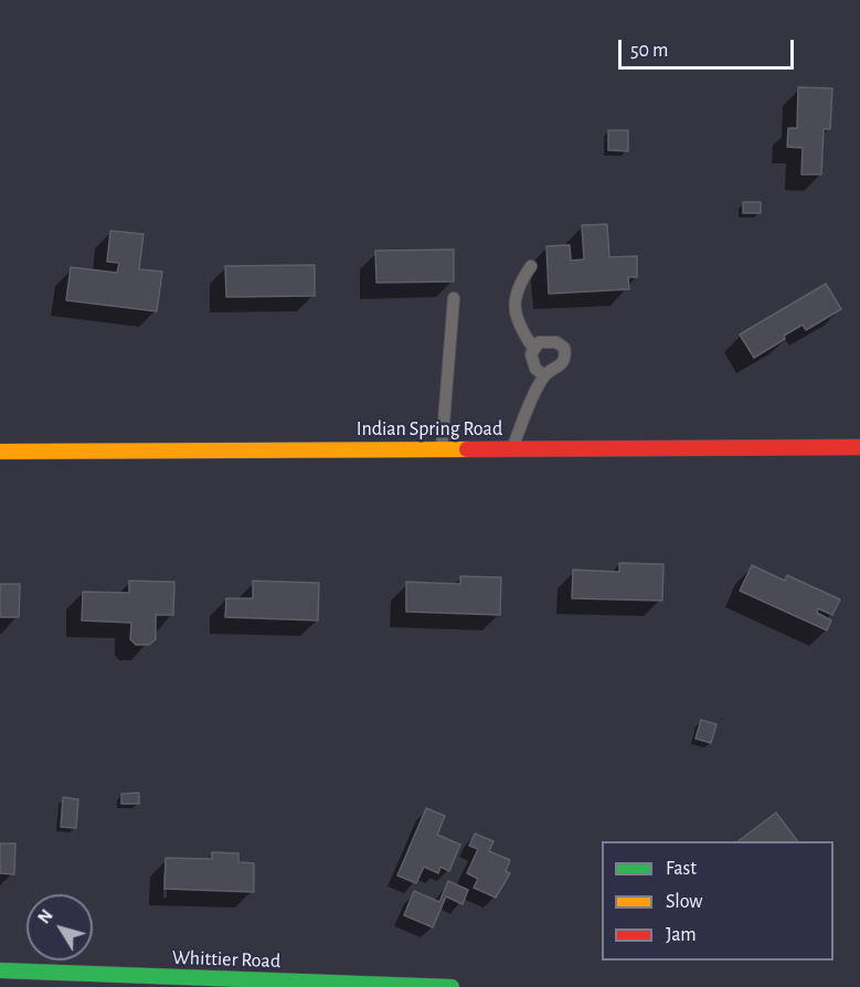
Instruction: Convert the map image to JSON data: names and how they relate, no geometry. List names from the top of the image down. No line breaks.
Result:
{"streets":{"street":["Indian Spring Road","Whittier Road"]},"legend":["Fast","Slow","Jam"],"scale_bar":"50 m","north":"top left"}
